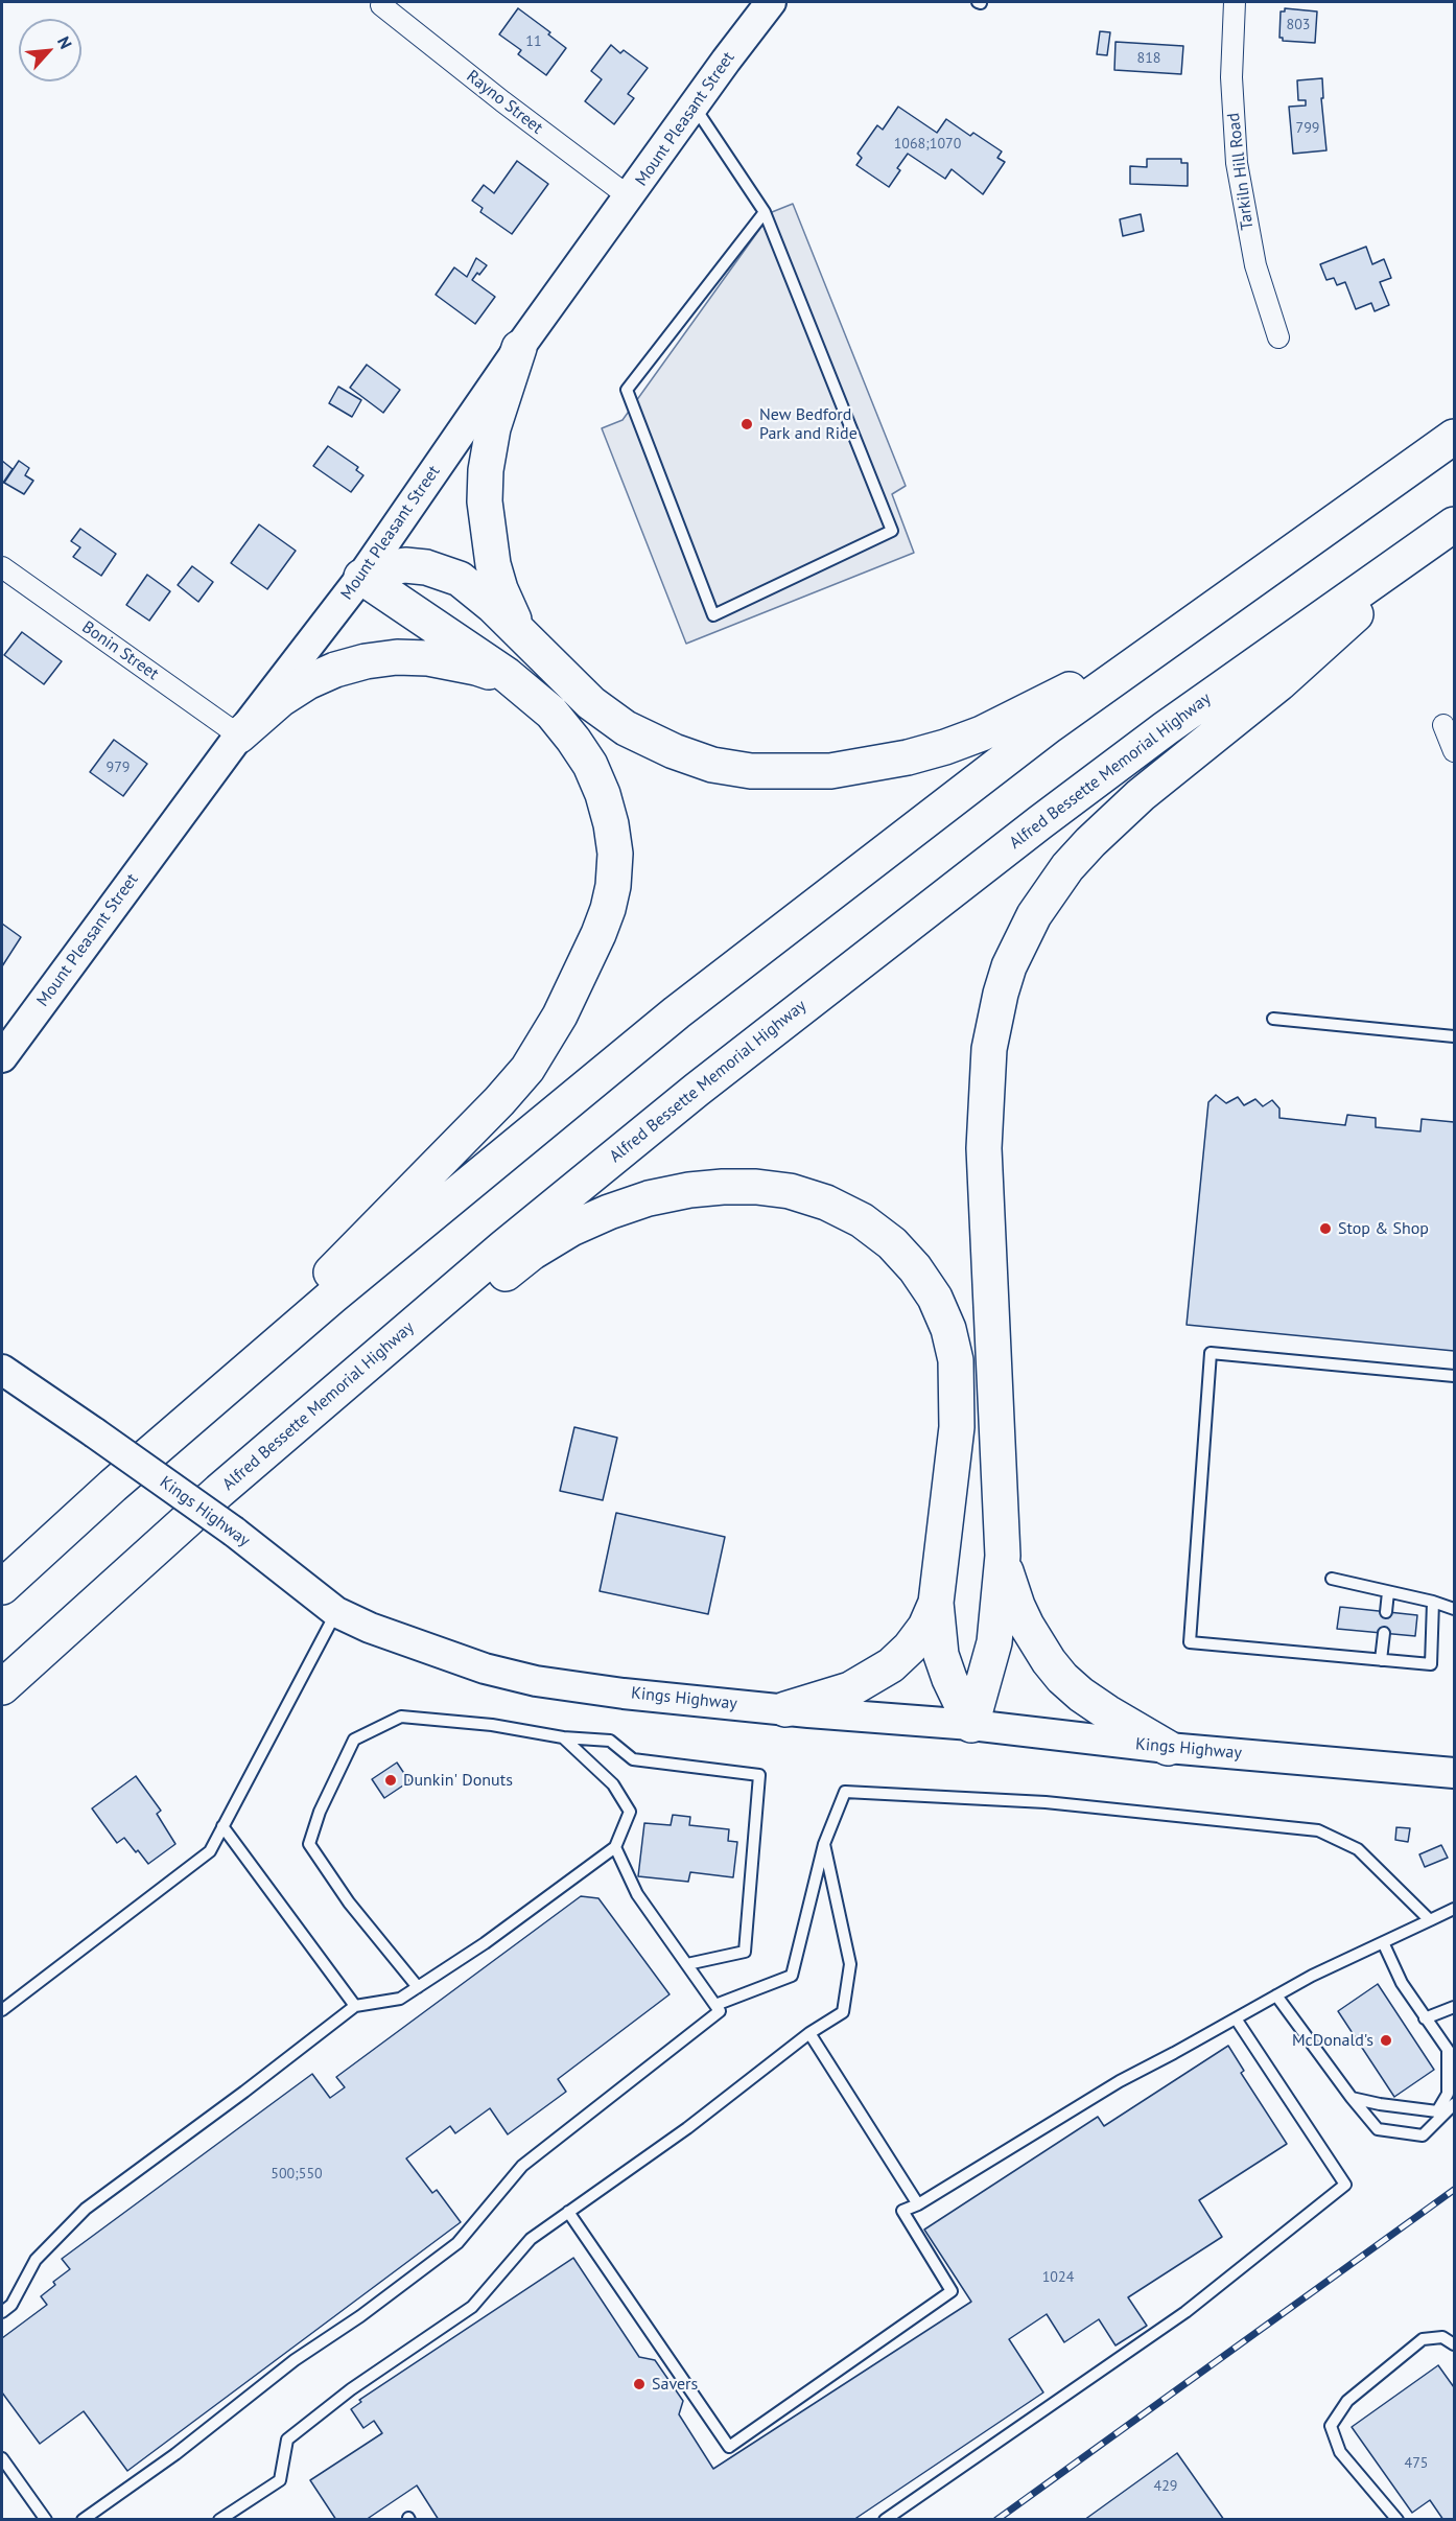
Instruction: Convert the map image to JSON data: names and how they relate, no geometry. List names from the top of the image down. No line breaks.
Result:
{"streets":{"highway":["Alfred Bessette Memorial Highway"],"main road":["Mount Pleasant Street","Kings Highway"],"street":["Rayno Street","Tarkiln Hill Road","Bonin Street"]},"crossings":[["Rayno Street","Mount Pleasant Street"],["Mount Pleasant Street","Bonin Street"]],"places":["New Bedford Park and Ride","Stop & Shop","Dunkin' Donuts","McDonald's","Savers"],"house_numbers":["803","11","818","799","1068;1070","979","500;550","1024","475","429"],"north":"top right"}
